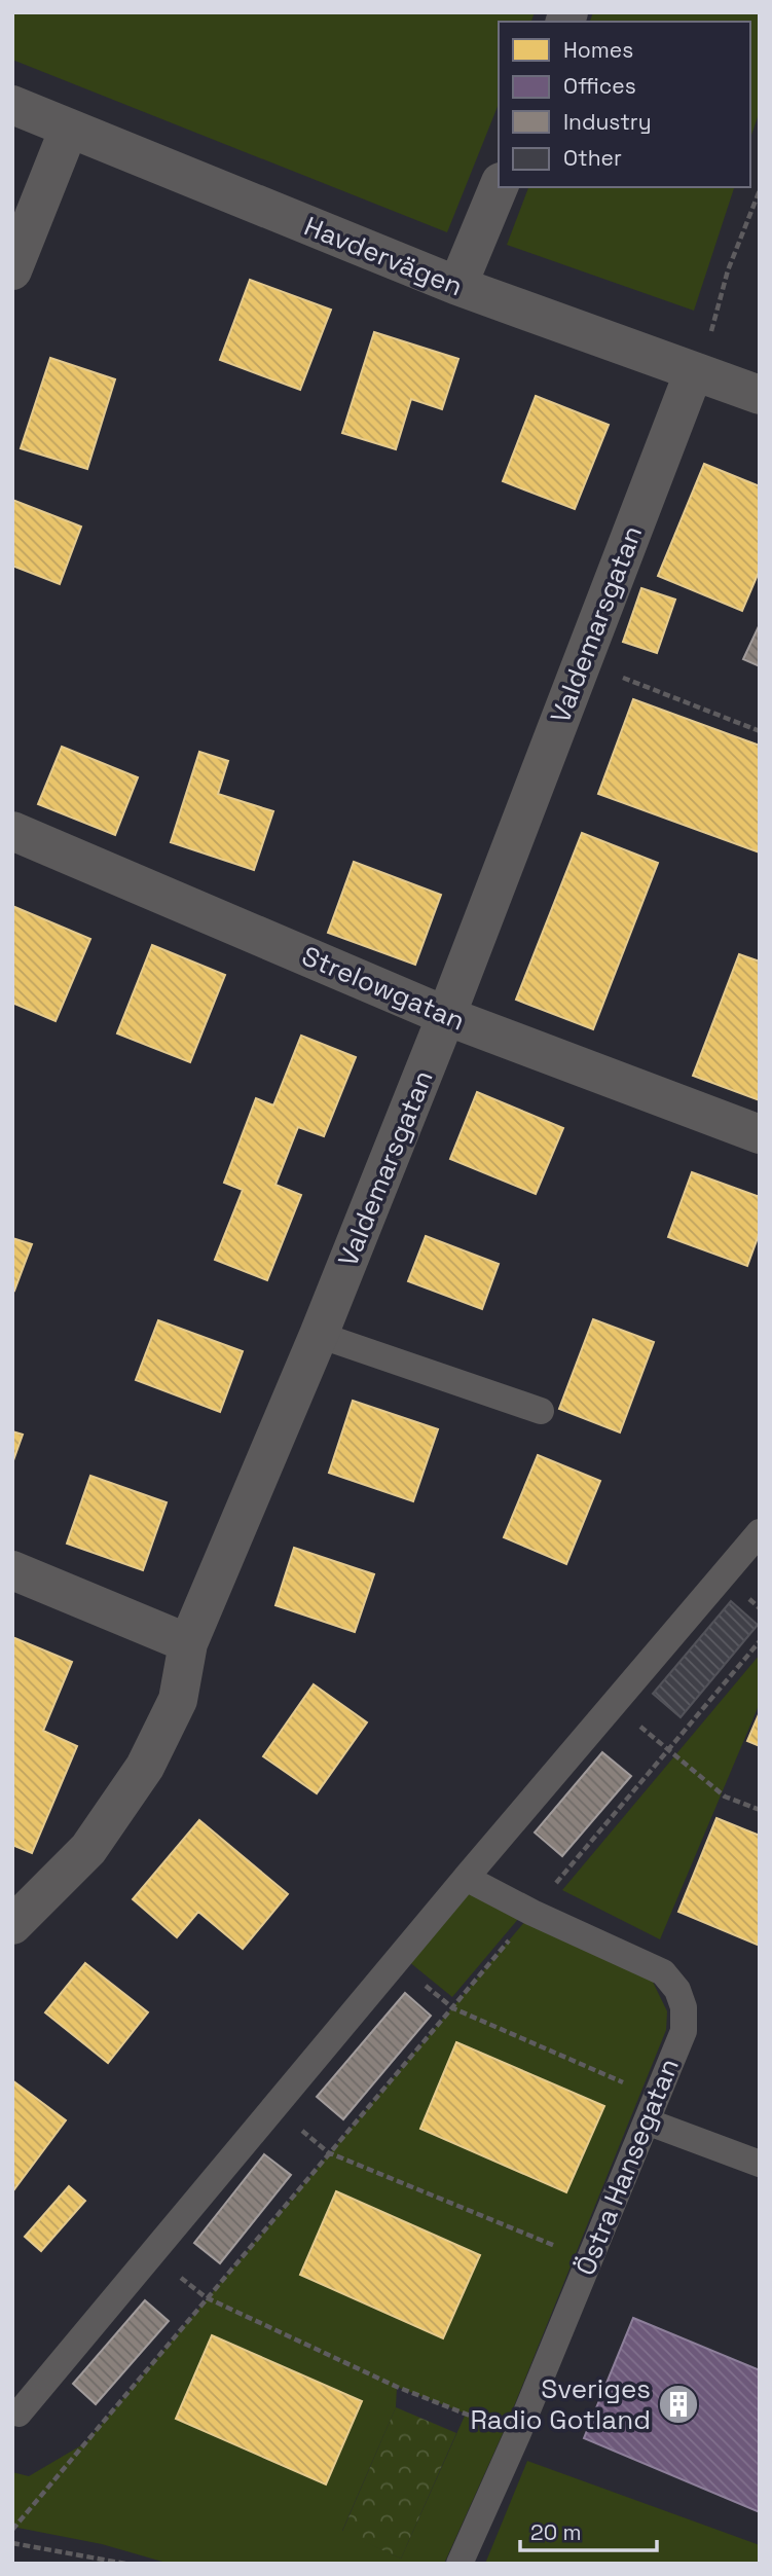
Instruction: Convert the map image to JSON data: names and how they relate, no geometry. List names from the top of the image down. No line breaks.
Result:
{"streets":{"street":["Havdervägen","Valdemarsgatan","Strelowgatan"],"lane":["Östra Hansegatan"]},"crossings":[["Havdervägen","Valdemarsgatan"],["Valdemarsgatan","Strelowgatan"]],"places":{"building":["Sveriges Radio Gotland"]},"legend":["Homes","Offices","Industry","Other"],"scale_bar":"20 m"}
